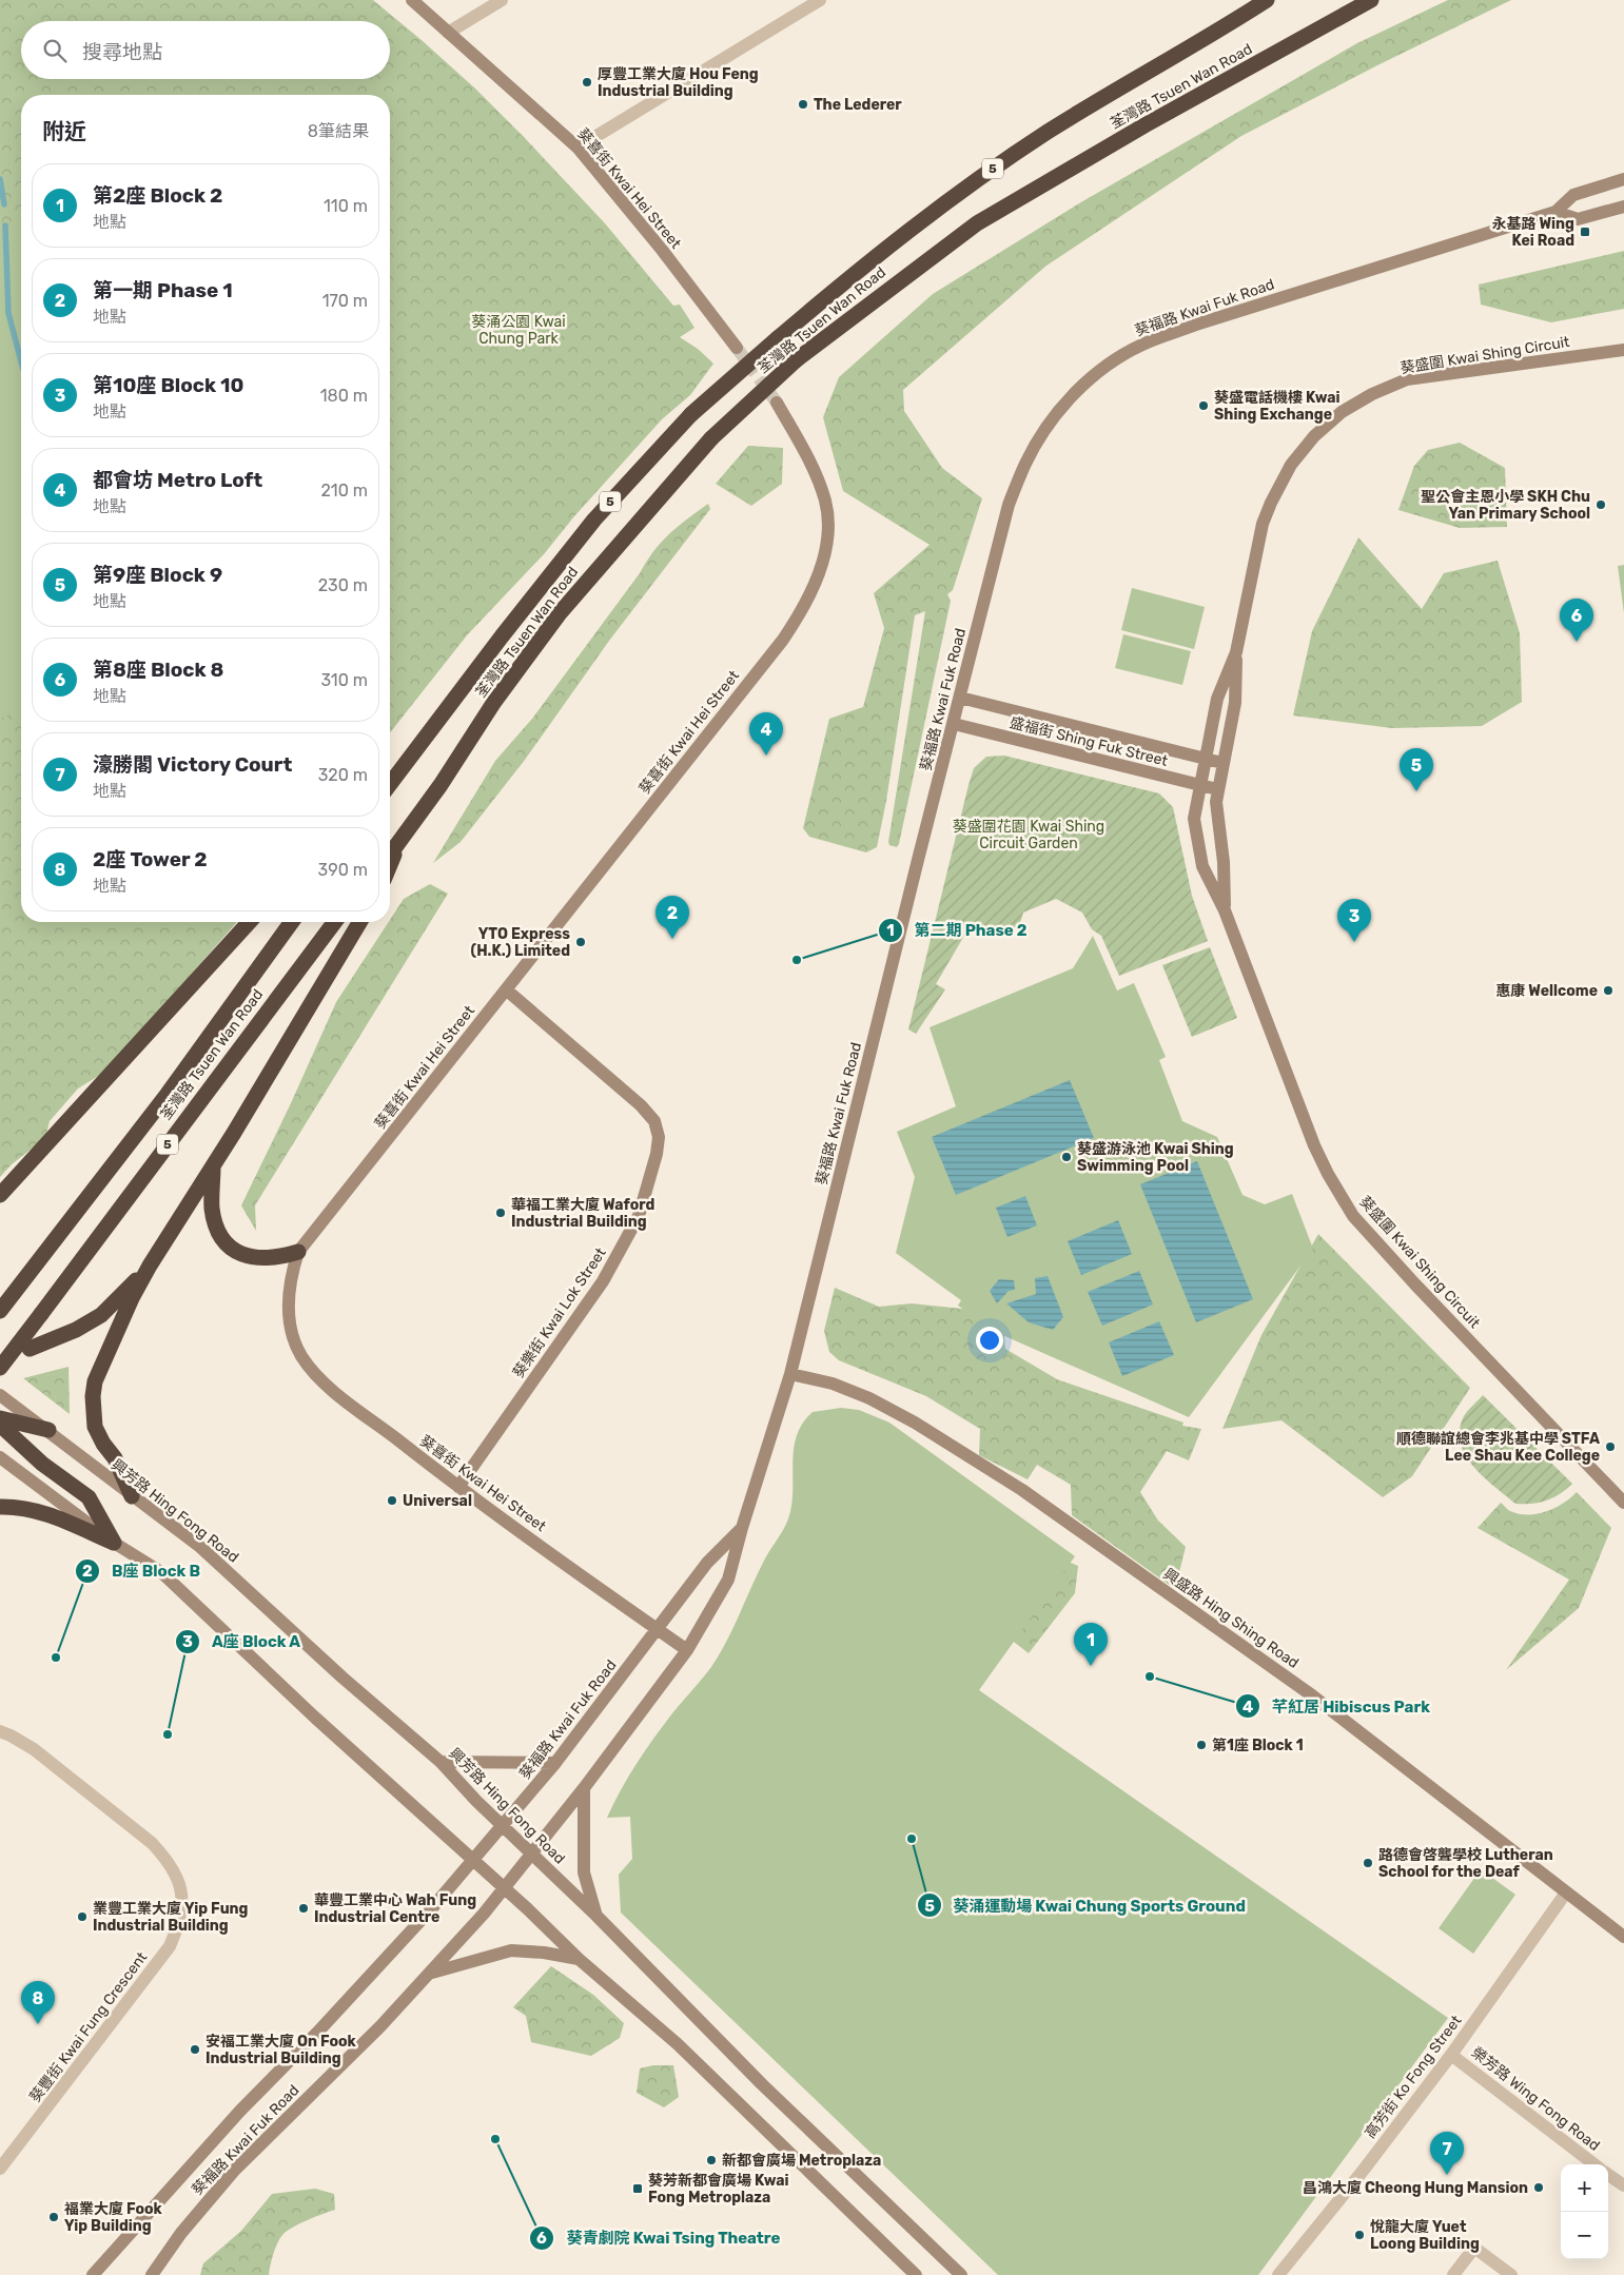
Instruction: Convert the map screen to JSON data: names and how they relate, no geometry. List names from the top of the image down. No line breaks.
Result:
{"streets":{"highway":["荃灣路 Tsuen Wan Road","5"],"main road":["葵喜街 Kwai Hei Street","葵福路 Kwai Fuk Road","葵盛圍 Kwai Shing Circuit","盛福街 Shing Fuk Street","葵樂街 Kwai Lok Street","興芳路 Hing Fong Road","興盛路 Hing Shing Road"],"street":["葵豐街 Kwai Fung Crescent","高芳街 Ko Fong Street","榮芳路 Wing Fong Road"]},"crossings":[["葵喜街 Kwai Hei Street","葵福路 Kwai Fuk Road"],["葵喜街 Kwai Hei Street","葵樂街 Kwai Lok Street"],["葵福路 Kwai Fuk Road","盛福街 Shing Fuk Street"],["葵福路 Kwai Fuk Road","興芳路 Hing Fong Road"],["葵福路 Kwai Fuk Road","興盛路 Hing Shing Road"],["葵盛圍 Kwai Shing Circuit","盛福街 Shing Fuk Street"],["興盛路 Hing Shing Road","高芳街 Ko Fong Street"],["高芳街 Ko Fong Street","榮芳路 Wing Fong Road"]],"parks":["葵涌公園 Kwai Chung Park","葵盛圍花園 Kwai Shing Circuit Garden"],"places":{"other":["厚豐工業大廈 Hou Feng Industrial Building","The Lederer","葵盛電話機樓 Kwai Shing Exchange","聖公會主恩小學 SKH Chu Yan Primary School","YTO Express (H.K.) Limited","第二期 Phase 2","惠康 Wellcome","葵盛游泳池 Kwai Shing Swimming Pool","華福工業大廈 Waford Industrial Building","順德聯誼總會李兆基中學 STFA Lee Shau Kee College","Universal","B座 Block B","芊紅居 Hibiscus Park","A座 Block A","第1座 Block 1","葵涌運動場 Kwai Chung Sports Ground","路德會啓聾學校 Lutheran School for the Deaf","華豐工業中心 Wah Fung Industrial Centre","業豐工業大廈 Yip Fung Industrial Building","安福工業大廈 On Fook Industrial Building","葵青劇院 Kwai Tsing Theatre","新都會廣場 Metroplaza","昌鴻大廈 Cheong Hung Mansion","福業大廈 Fook Yip Building","悅龍大廈 Yuet Loong Building"],"transit":["永基路 Wing Kei Road","葵芳新都會廣場 Kwai Fong Metroplaza"]},"page":{"search":"搜尋地點","heading":["附近","8筆結果"],"list":[{"mark":"1","name":"第2座 Block 2","note":"地點","value":"110 m"},{"mark":"2","name":"第一期 Phase 1","note":"地點","value":"170 m"},{"mark":"3","name":"第10座 Block 10","note":"地點","value":"180 m"},{"mark":"4","name":"都會坊 Metro Loft","note":"地點","value":"210 m"},{"mark":"5","name":"第9座 Block 9","note":"地點","value":"230 m"},{"mark":"6","name":"第8座 Block 8","note":"地點","value":"310 m"},{"mark":"7","name":"濠勝閣 Victory Court","note":"地點","value":"320 m"},{"mark":"8","name":"2座 Tower 2","note":"地點","value":"390 m"}],"pins":["6","4","5","2","3","1","8","7"],"map_buttons":["+","−"]}}
